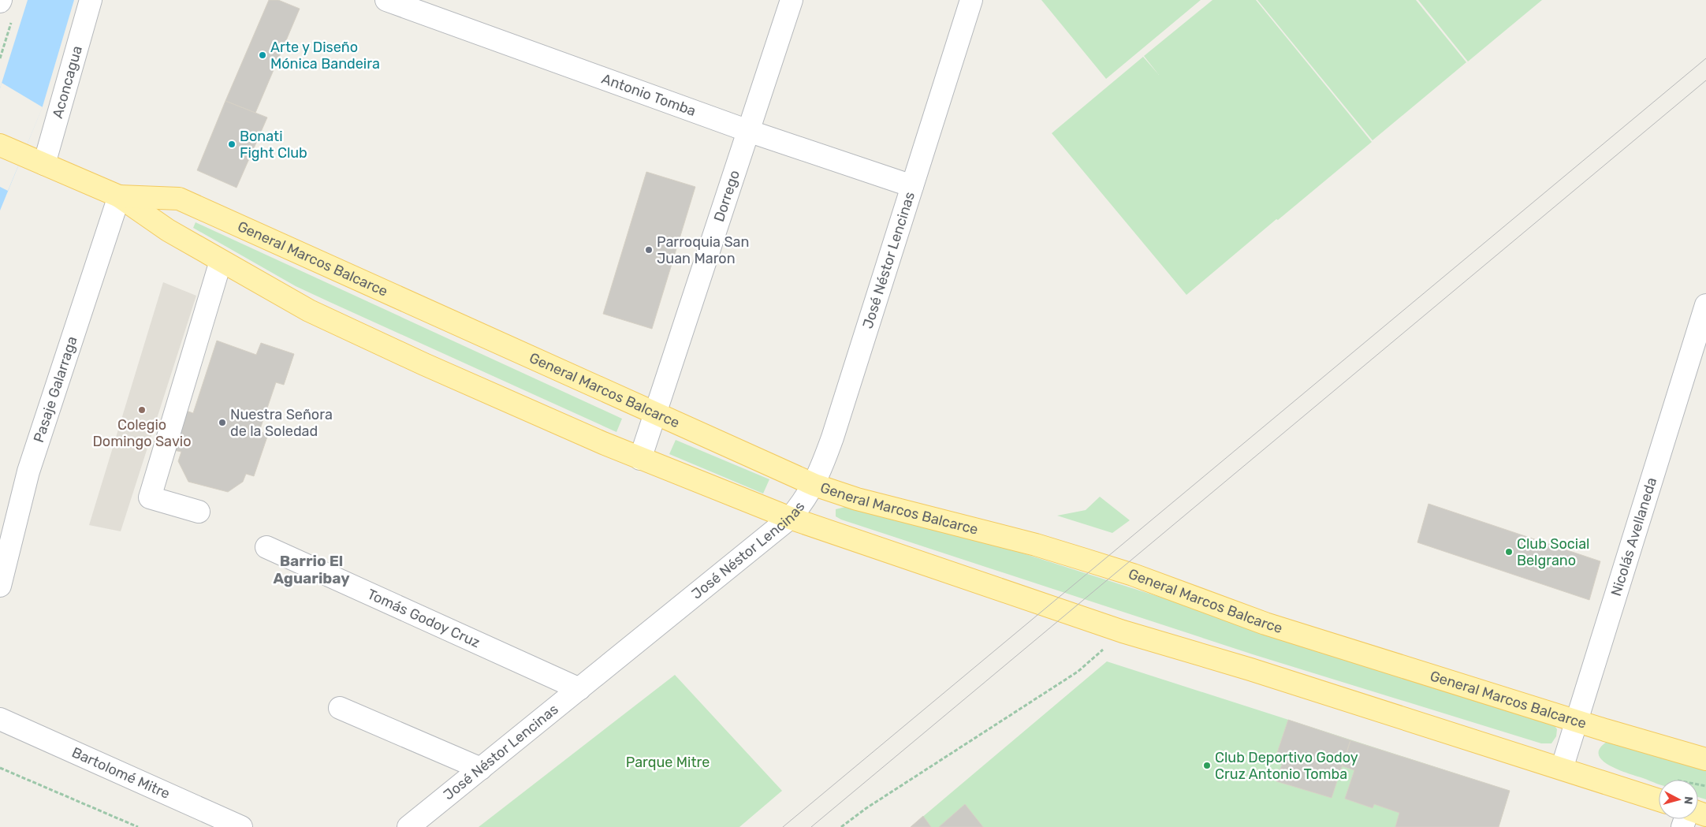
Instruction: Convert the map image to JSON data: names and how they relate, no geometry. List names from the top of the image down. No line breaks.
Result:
{"streets":{"main road":["General Marcos Balcarce"],"street":["Aconcagua","Antonio Tomba","Dorrego","José Néstor Lencinas","Pasaje Galarraga","Nicolás Avellaneda","Tomás Godoy Cruz","Bartolomé Mitre"]},"crossings":[["Aconcagua","General Marcos Balcarce"],["Antonio Tomba","Dorrego"],["Antonio Tomba","José Néstor Lencinas"],["Dorrego","General Marcos Balcarce"],["General Marcos Balcarce","José Néstor Lencinas"],["General Marcos Balcarce","Pasaje Galarraga"],["General Marcos Balcarce","Nicolás Avellaneda"],["José Néstor Lencinas","Tomás Godoy Cruz"]],"districts":["Barrio El Aguaribay"],"parks":["Parque Mitre"],"places":["Arte y Diseño Mónica Bandeira","Bonati Fight Club","Parroquia San Juan Maron","Colegio Domingo Savio","Nuestra Señora de la Soledad","Club Social Belgrano","Club Deportivo Godoy Cruz Antonio Tomba"],"north":"right"}
